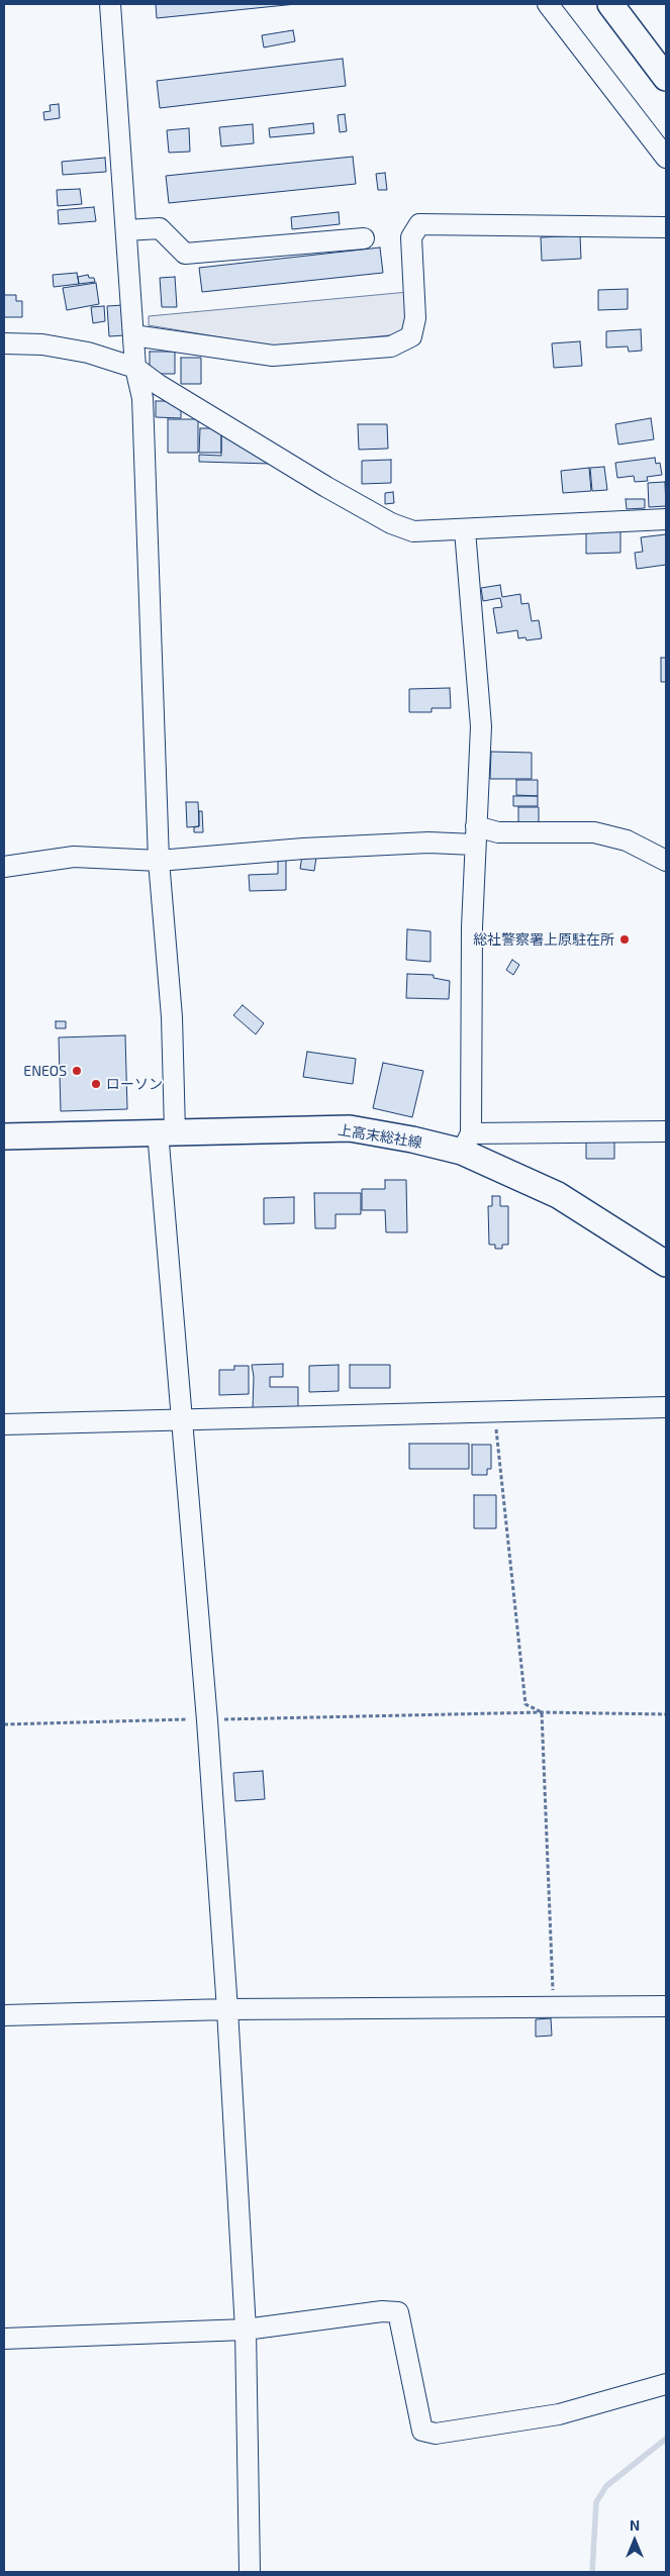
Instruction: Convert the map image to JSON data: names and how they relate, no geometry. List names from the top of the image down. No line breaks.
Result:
{"streets":{"main road":["上高末総社線"]},"places":["総社警察署上原駐在所","ENEOS","ローソン"],"north":"top"}
